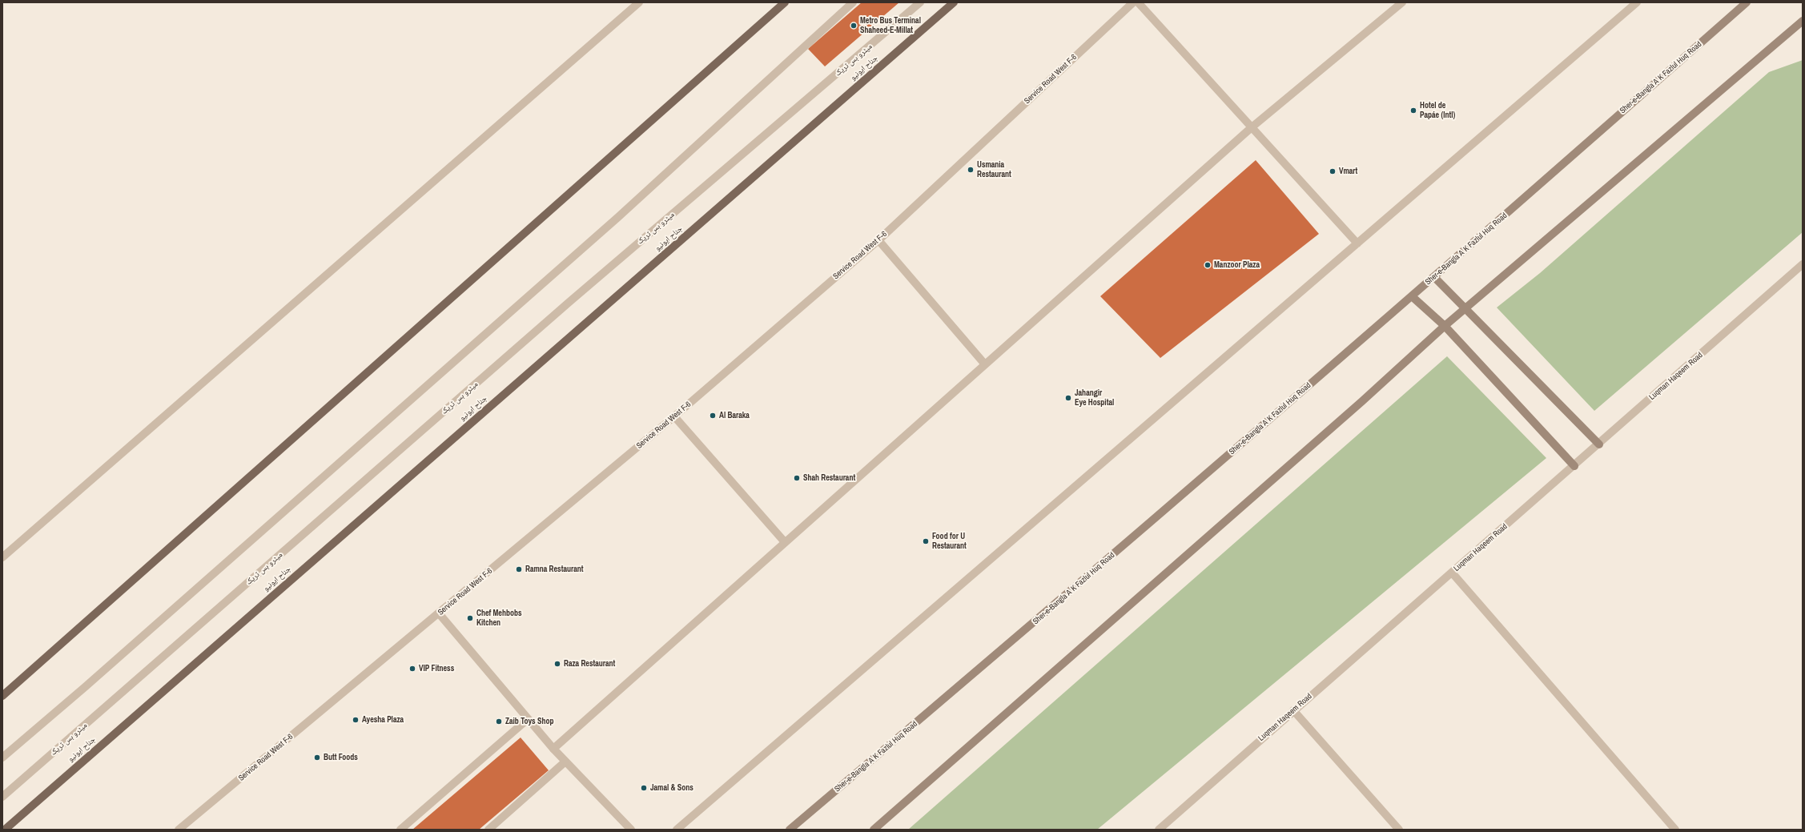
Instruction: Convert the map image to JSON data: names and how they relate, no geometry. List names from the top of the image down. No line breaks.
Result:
{"streets":{"main road":["جناح ایونیو","Sher-e-Bangla A K Fazlul Huq Road"],"street":["میٹرو بس ٹریک","Service Road West F-6","Luqman Haqeem Road"]},"places":["Metro Bus Terminal Shaheed-E-Millat","Hotel de Papáe (Intl)","Usmania Restaurant","Vmart","Manzoor Plaza","Jahangir Eye Hospital","Al Baraka","Shah Restaurant","Food for U Restaurant","Ramna Restaurant","Chef Mehbobs Kitchen","Raza Restaurant","VIP Fitness","Ayesha Plaza","Zaib Toys Shop","Butt Foods","Jamal & Sons"]}
